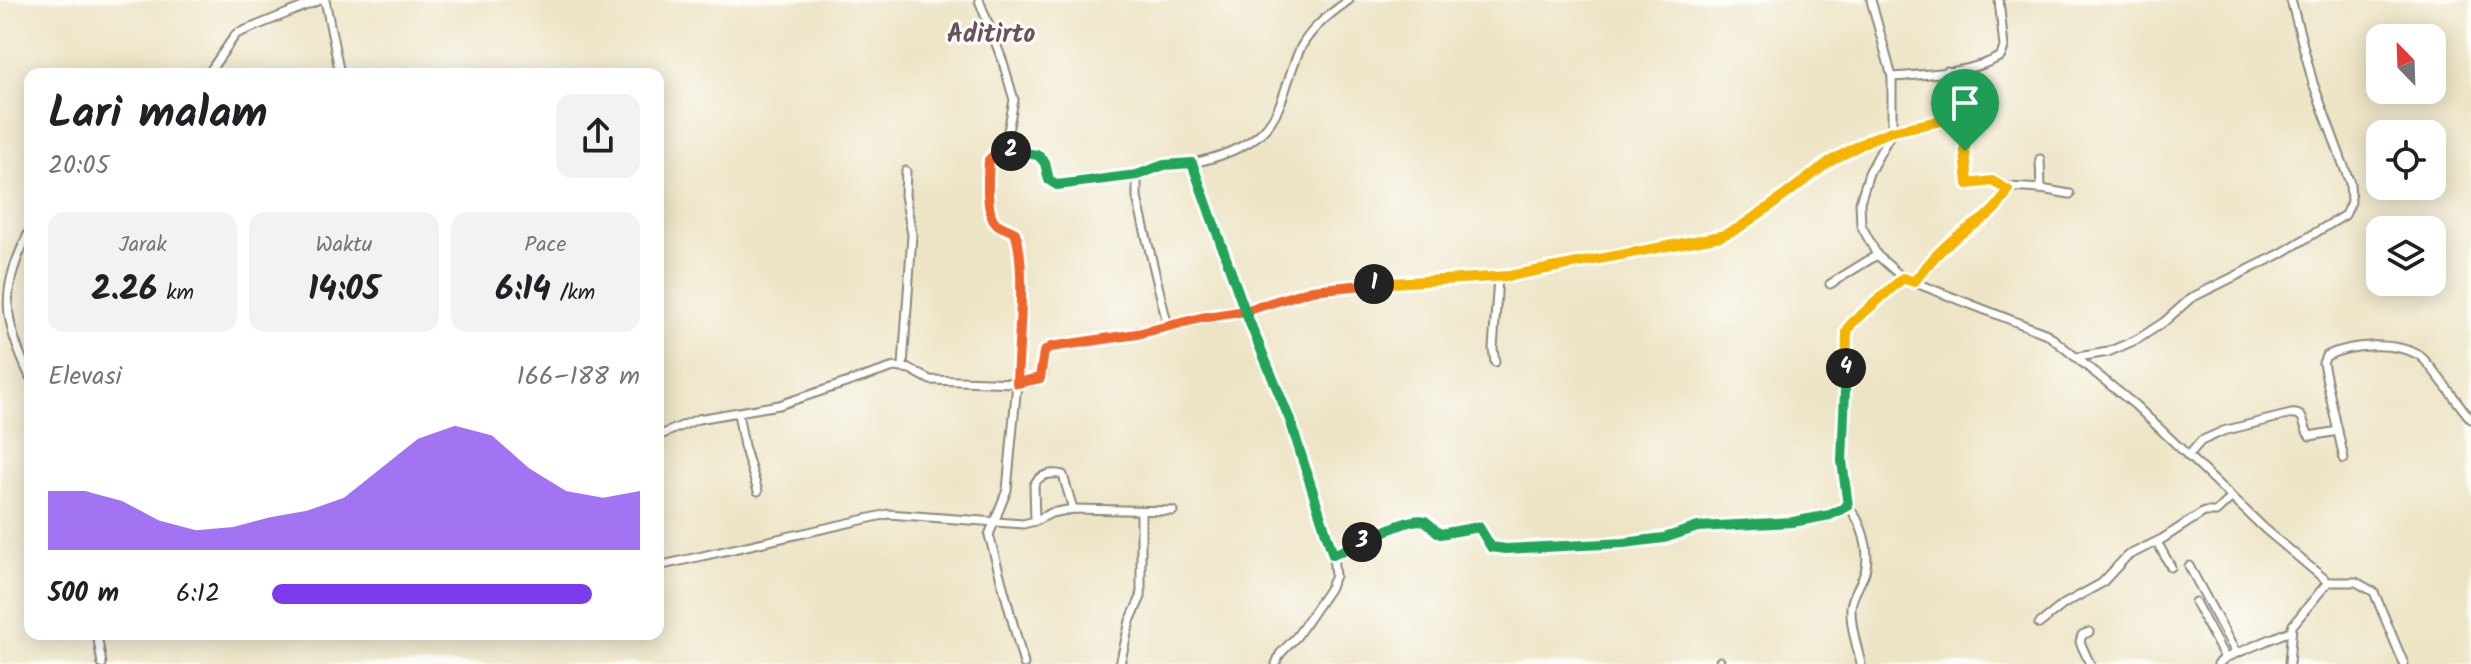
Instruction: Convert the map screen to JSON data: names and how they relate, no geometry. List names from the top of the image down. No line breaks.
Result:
{"districts":["Aditirto"],"north":"top left","page":{"heading":["Lari malam","20:05"],"pins":["2","1","4","3"],"stats":[["Jarak","2.26 km"],["Waktu","14:05"],["Pace","6:14 /km"]],"chart":["Elevasi","166–188 m"],"list":[{"name":"500 m","note":"6:12"}]}}
